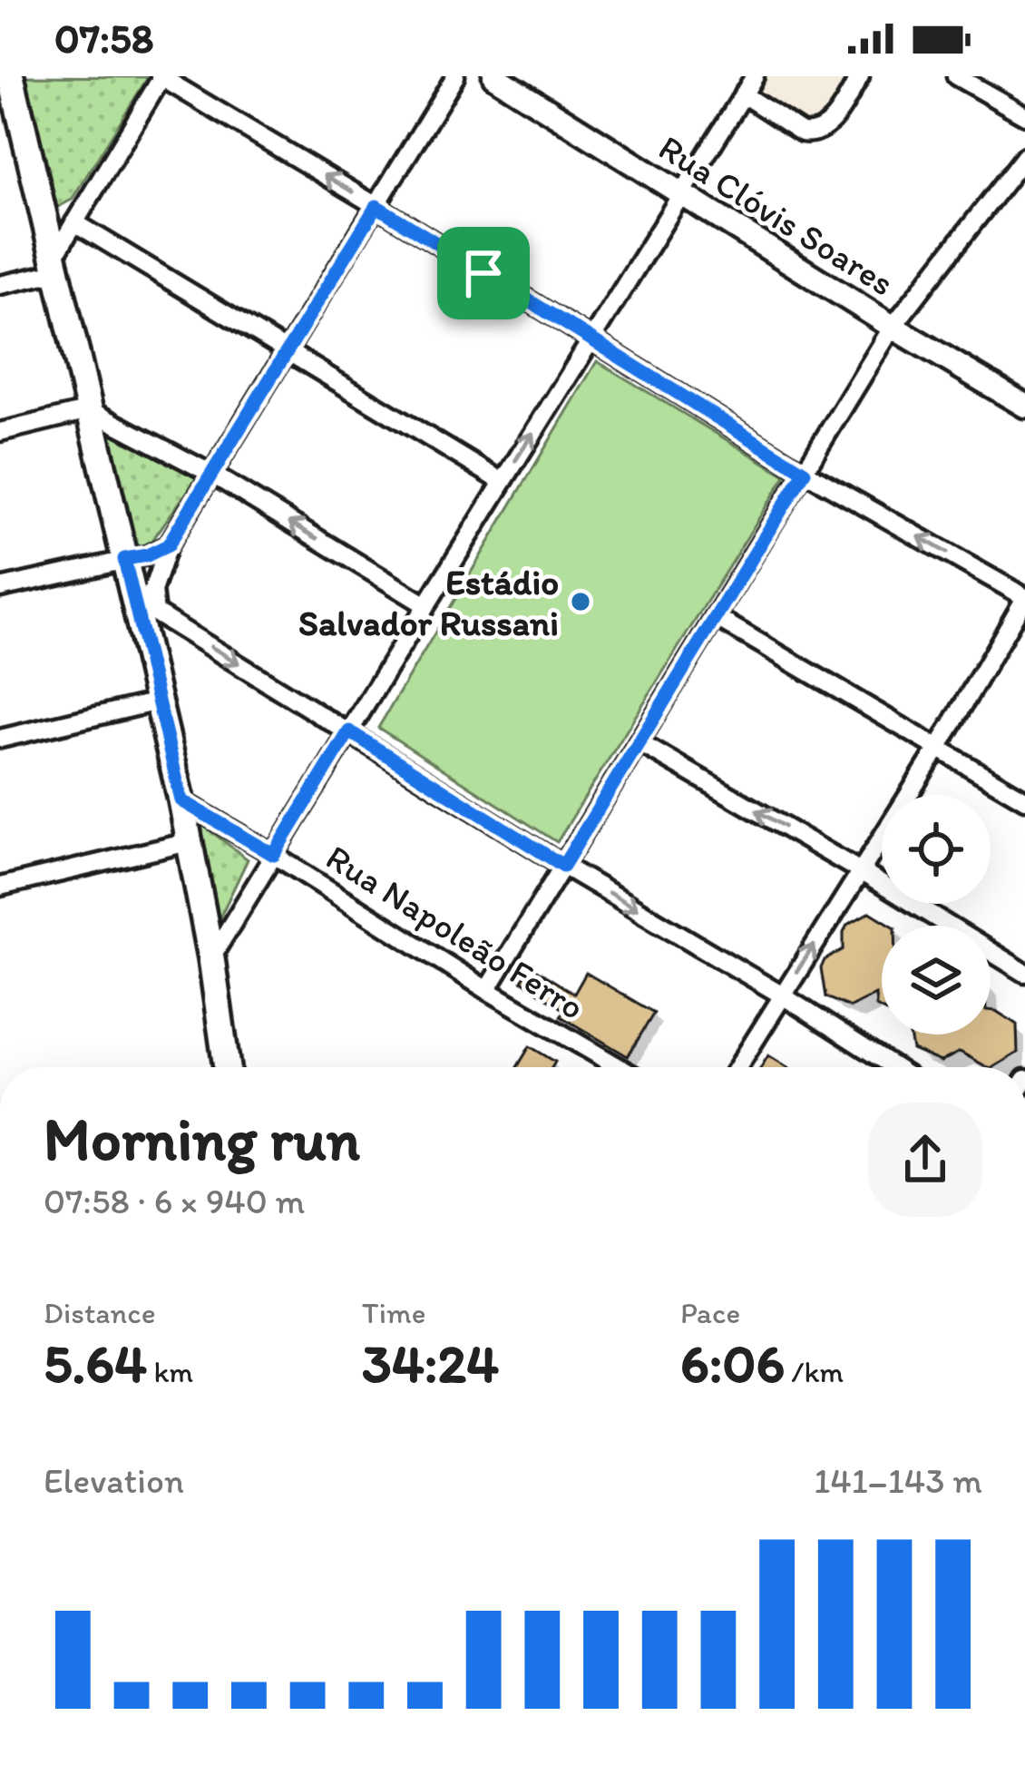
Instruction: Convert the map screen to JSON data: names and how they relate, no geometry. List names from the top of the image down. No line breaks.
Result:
{"streets":{"street":["Rua Clóvis Soares","Rua Napoleão Ferro"]},"places":["Estádio Salvador Russani"],"page":{"status":"07:58","heading":["Morning run","07:58 · 6 × 940 m"],"stats":[["Distance","5.64 km"],["Time","34:24"],["Pace","6:06 /km"]],"chart":["Elevation","141–143 m"]}}
